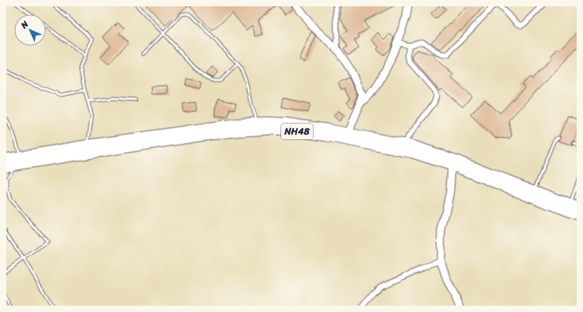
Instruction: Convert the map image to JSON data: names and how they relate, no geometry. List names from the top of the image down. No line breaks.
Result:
{"streets":{"highway":["NH48"]},"north":"top left"}
